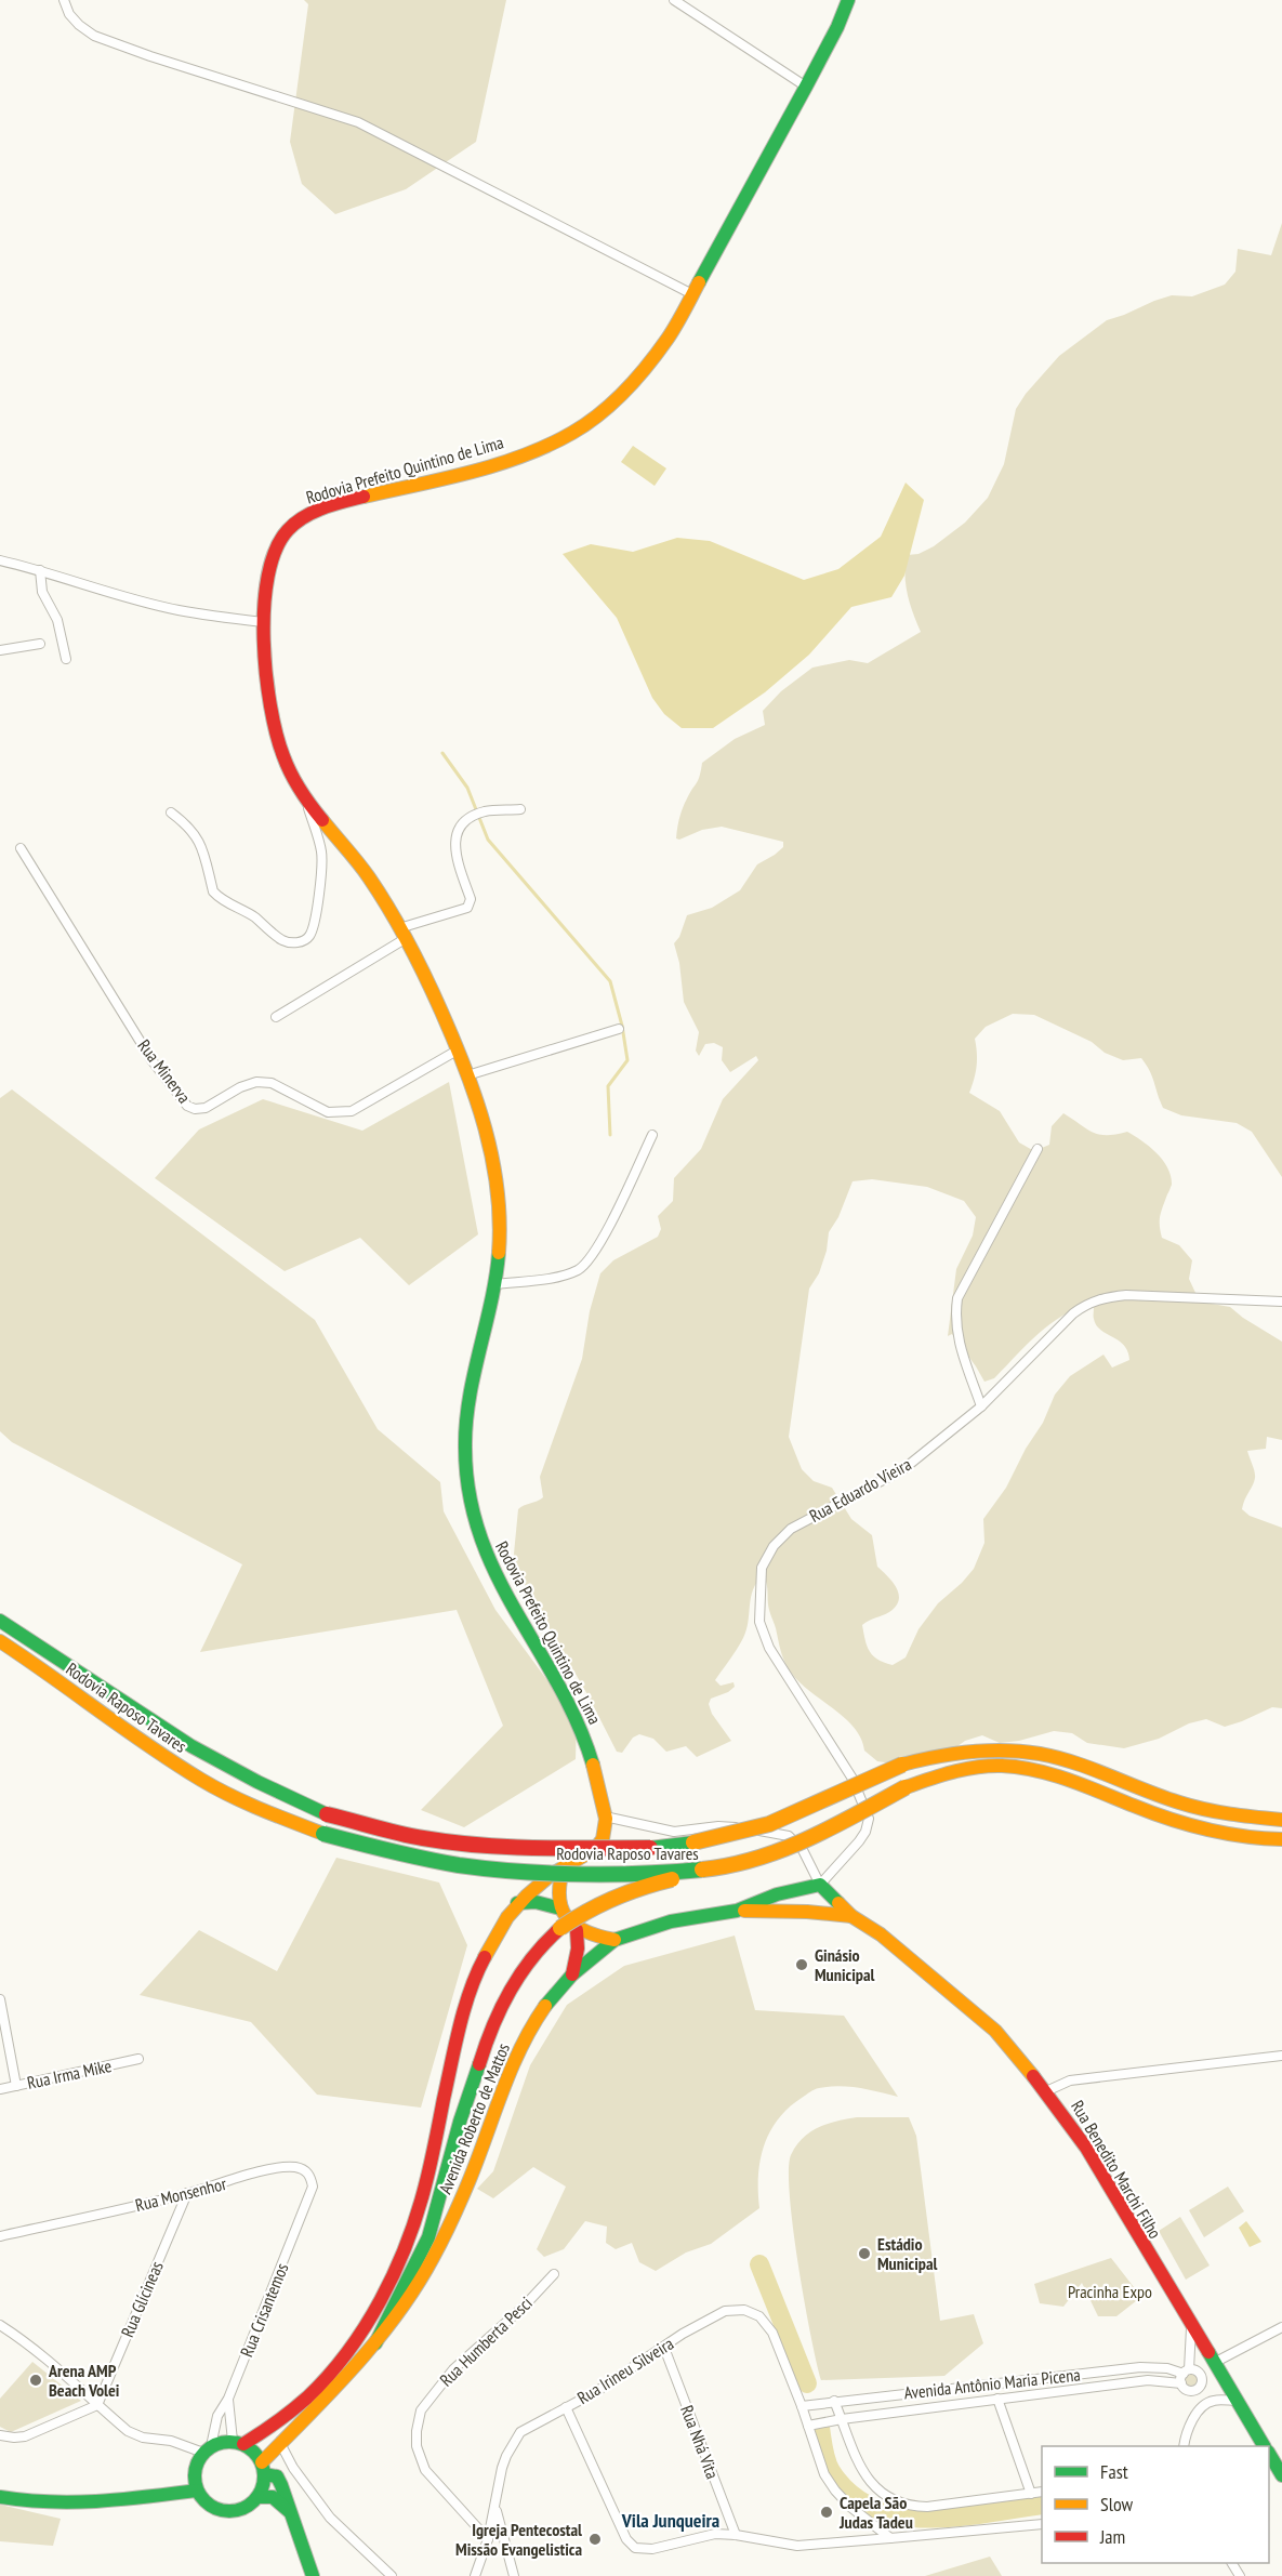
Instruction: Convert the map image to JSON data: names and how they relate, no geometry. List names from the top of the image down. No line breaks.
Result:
{"streets":{"main road":["Rodovia Prefeito Quintino de Lima","Rodovia Raposo Tavares","Avenida Roberto de Mattos","Rua Benedito Marchi Filho"],"street":["Rua Minerva","Rua Eduardo Vieira","Rua Irma Mike","Rua Monsenhor","Rua Glícineas","Rua Crisantemos","Rua Humberta Pesci","Rua Irineu Silveira","Avenida Antônio Maria Picena","Rua Nhá Vita"]},"crossings":[["Rodovia Prefeito Quintino de Lima","Rua Minerva"],["Rodovia Prefeito Quintino de Lima","Avenida Roberto de Mattos"],["Rua Eduardo Vieira","Avenida Roberto de Mattos"],["Rua Eduardo Vieira","Rua Benedito Marchi Filho"],["Avenida Roberto de Mattos","Rua Benedito Marchi Filho"],["Avenida Roberto de Mattos","Rua Crisantemos"],["Rua Monsenhor","Rua Glícineas"],["Rua Monsenhor","Rua Crisantemos"],["Rua Humberta Pesci","Rua Irineu Silveira"],["Rua Irineu Silveira","Avenida Antônio Maria Picena"],["Rua Irineu Silveira","Rua Nhá Vita"]],"districts":["Vila Junqueira"],"parks":["Pracinha Expo"],"places":["Ginásio Municipal","Estádio Municipal","Arena AMP Beach Volei","Capela São Judas Tadeu","Igreja Pentecostal Missão Evangelistica"],"legend":["Fast","Slow","Jam"]}
